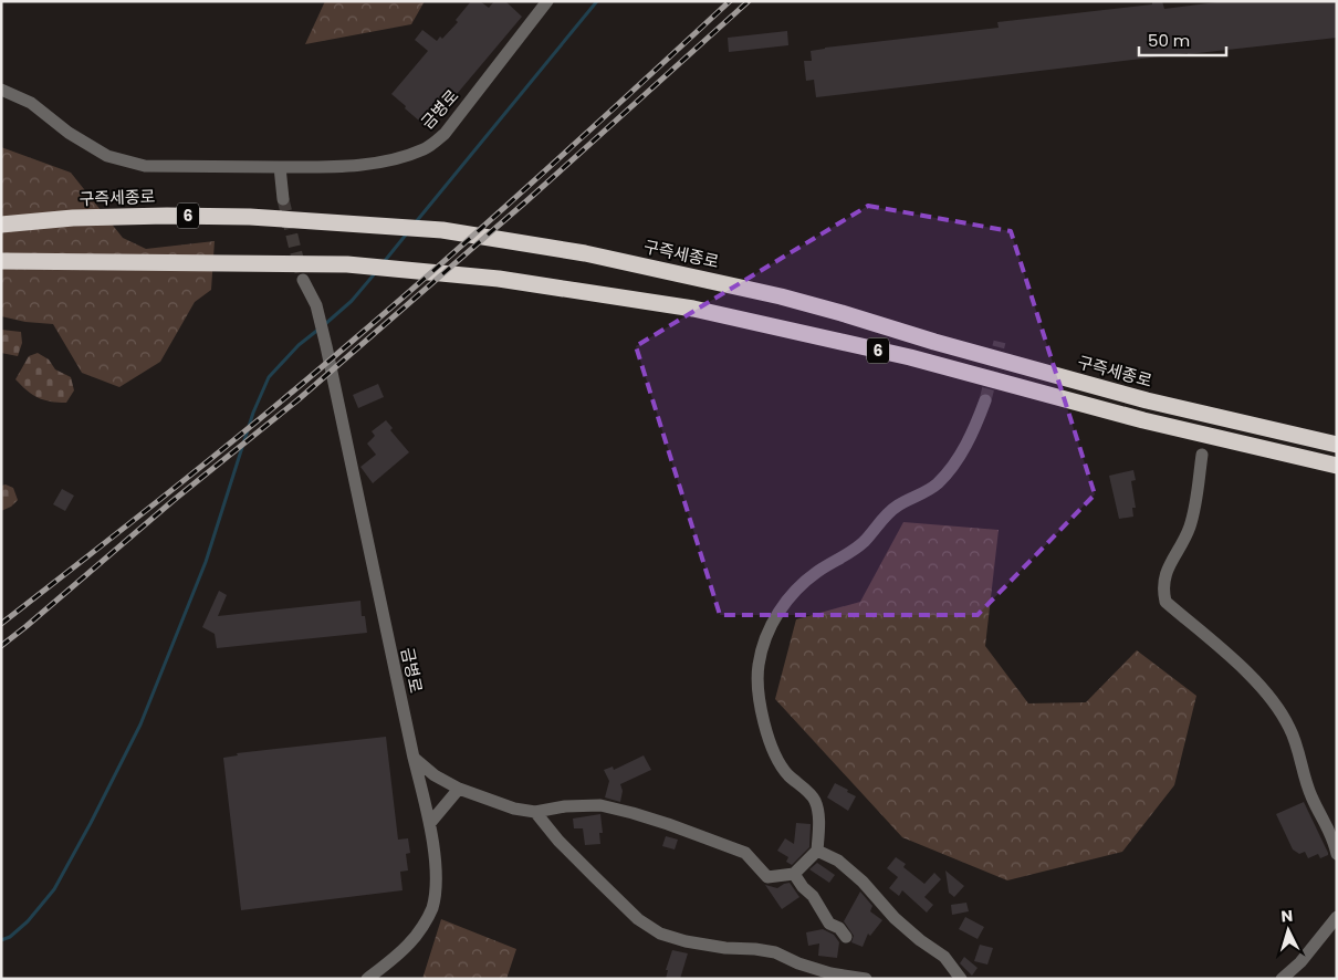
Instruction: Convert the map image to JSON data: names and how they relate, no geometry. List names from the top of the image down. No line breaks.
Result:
{"streets":{"highway":["구즉세종로","6"],"street":["금병로"]},"scale_bar":"50 m","north":"top"}
